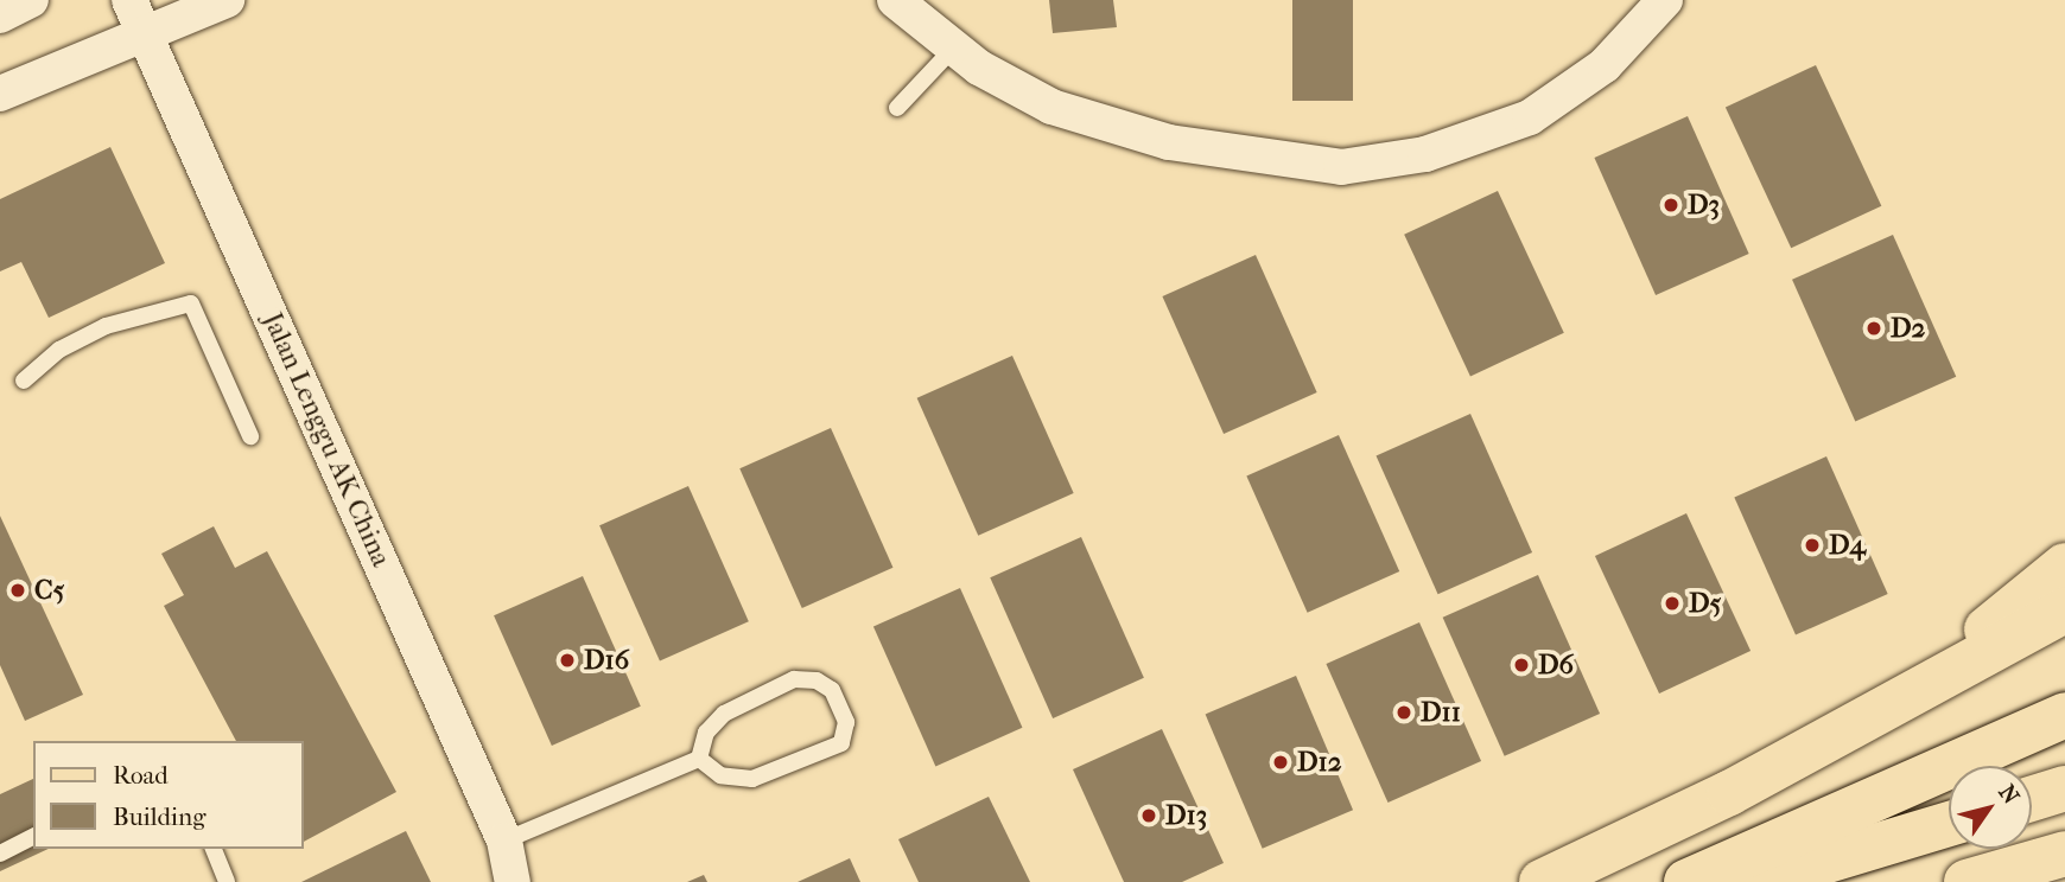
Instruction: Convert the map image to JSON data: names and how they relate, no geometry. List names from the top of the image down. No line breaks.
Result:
{"streets":{"street":["Jalan Lenggu AK China"]},"places":["D3","D2","D4","C5","D5","D16","D6","D11","D12","D13"],"legend":["Road","Building"],"north":"top right"}
